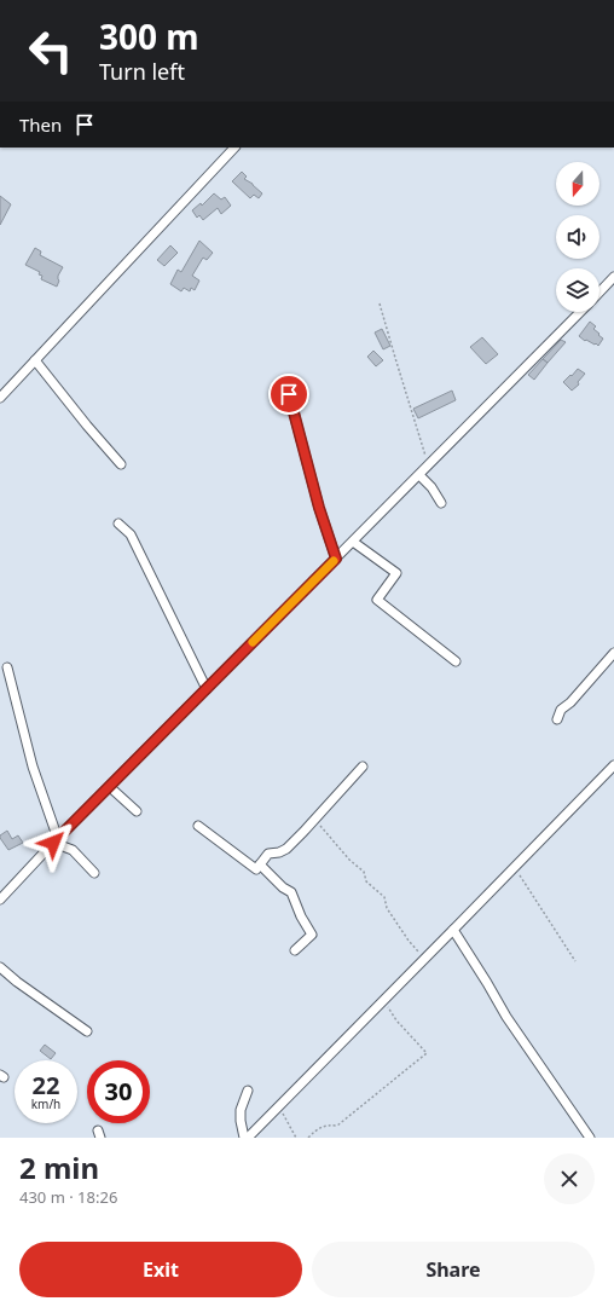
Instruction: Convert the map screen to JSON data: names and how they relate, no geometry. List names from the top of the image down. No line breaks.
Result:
{"north":"bottom","page":{"turn":["300 m","Turn left"],"then":"Then","speed":"22 km/h","limit":"30","heading":["2 min","430 m · 18:26"],"buttons":["Exit","Share"]}}
